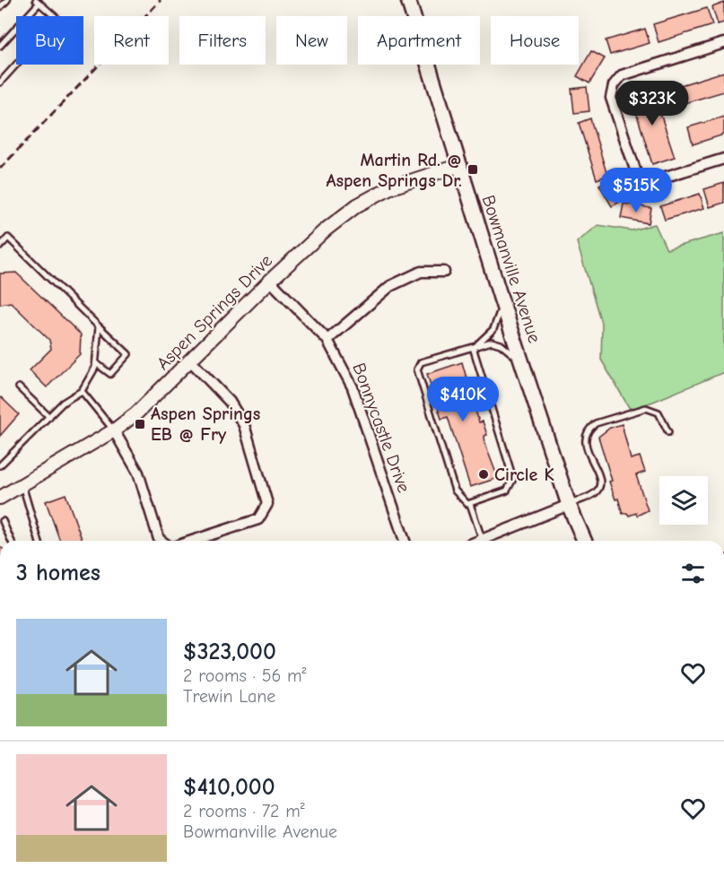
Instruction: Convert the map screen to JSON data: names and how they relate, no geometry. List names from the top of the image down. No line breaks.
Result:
{"streets":{"main road":["Bowmanville Avenue"],"street":["Aspen Springs Drive","Bonnycastle Drive"]},"crossings":[["Bowmanville Avenue","Aspen Springs Drive"],["Aspen Springs Drive","Bonnycastle Drive"]],"places":{"transit":["Martin Rd. @ Aspen Springs Dr.","Aspen Springs EB @ Fry"],"other":["Circle K"]},"page":{"chip":["Buy","Rent","Filters","New","Apartment","House"],"price":["$323K","$515K","$410K"],"heading":"3 homes","list":[{"name":"$323,000","note":"2 rooms · 56 m² · Trewin Lane"},{"name":"$410,000","note":"2 rooms · 72 m² · Bowmanville Avenue"}]}}
